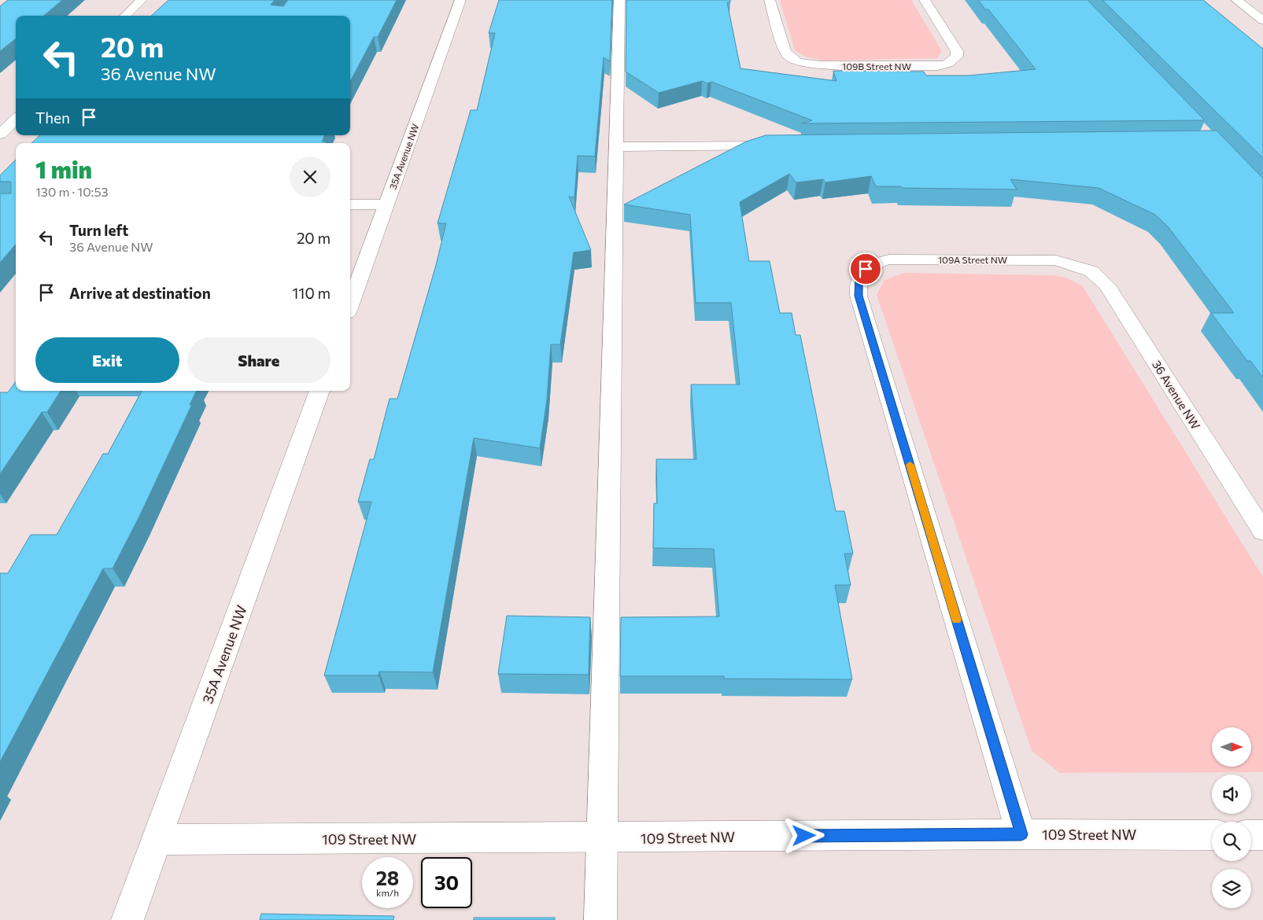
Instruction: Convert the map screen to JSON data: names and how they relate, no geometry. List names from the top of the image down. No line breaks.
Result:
{"streets":{"street":["109B Street NW","35A Avenue NW","109A Street NW","36 Avenue NW","109 Street NW"]},"crossings":[["35A Avenue NW","109 Street NW"],["109A Street NW","36 Avenue NW"],["109A Street NW","109 Street NW"]],"north":"right","page":{"turn":["20 m","36 Avenue NW"],"then":"Then","heading":["1 min","130 m · 10:53"],"list":[{"name":"Turn left","note":"36 Avenue NW","value":"20 m"},{"name":"Arrive at destination","value":"110 m"}],"buttons":["Exit","Share"],"speed":"28 km/h","limit":"30"}}
